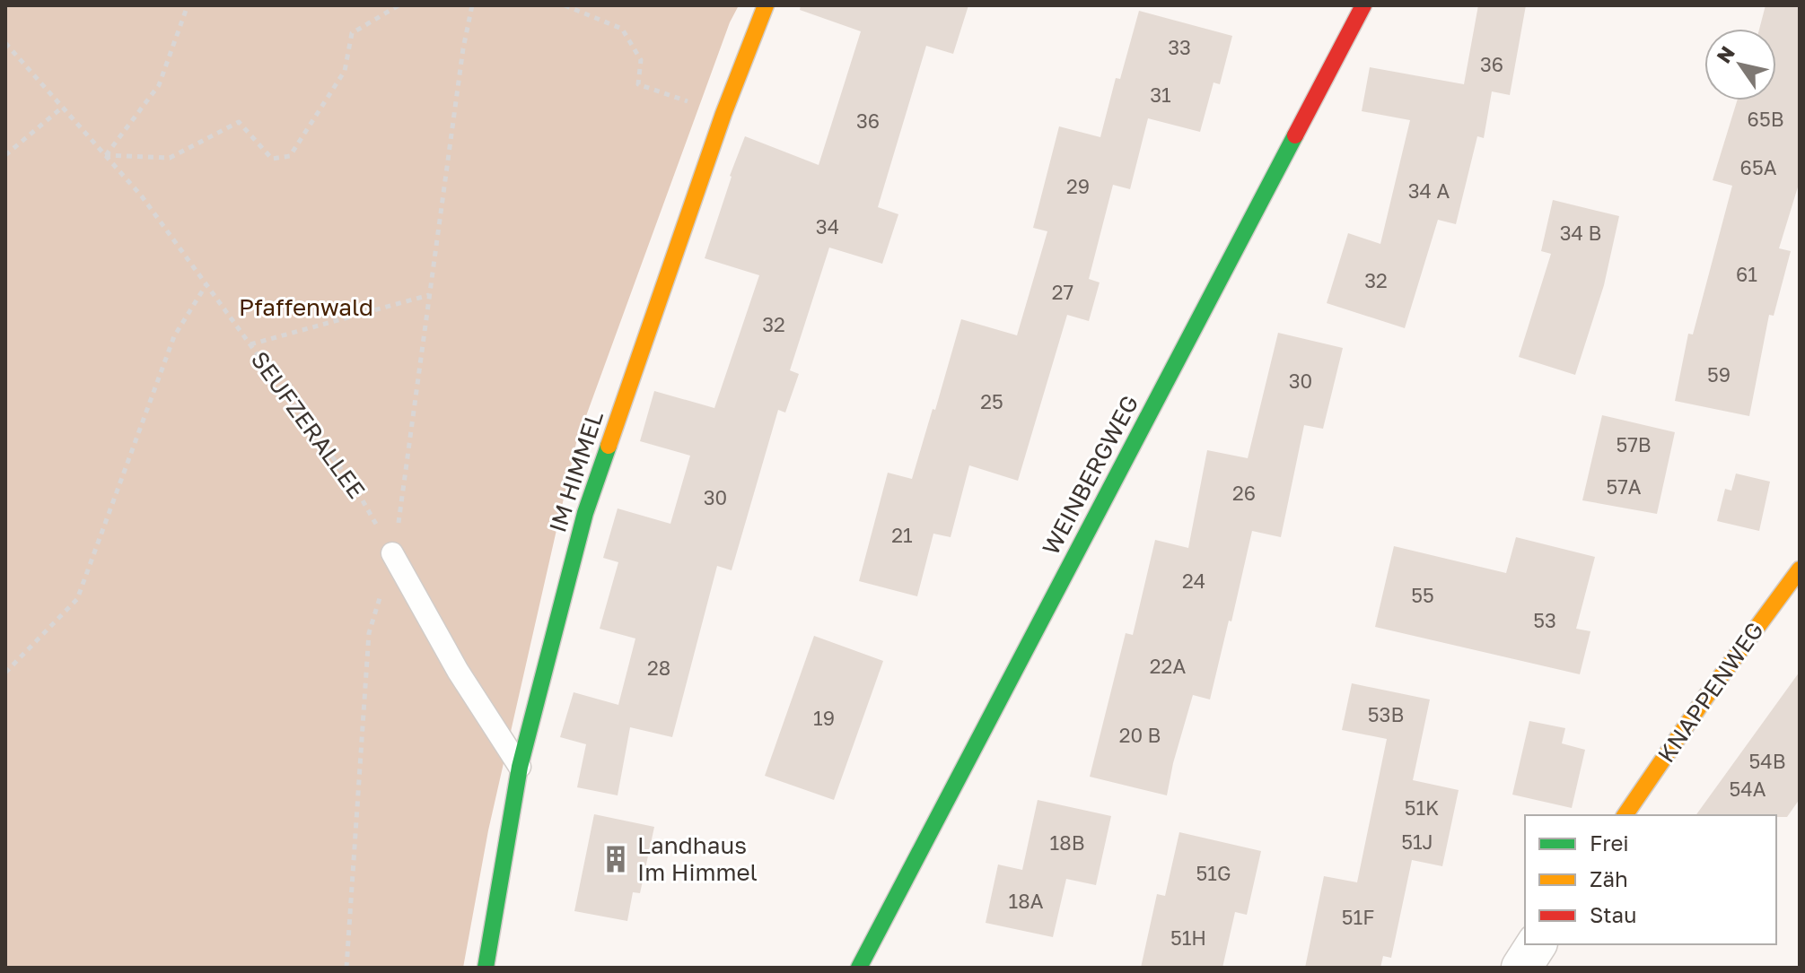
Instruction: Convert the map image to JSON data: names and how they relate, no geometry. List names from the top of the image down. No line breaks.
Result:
{"streets":{"street":["IM HIMMEL","WEINBERGWEG","KNAPPENWEG"],"path":["SEUFZERALLEE"]},"parks":["Pfaffenwald"],"places":{"building":["Landhaus Im Himmel"]},"house_numbers":["33","36","31","65B","36","65A","29","34 A","34","34 B","61","32","27","32","59","30","25","57B","57A","26","30","21","24","55","53","22A","28","53B","19","20 B","54B","54A","51K","51J","18B","51G","18A","51F","51H"],"legend":["Frei","Zäh","Stau"],"north":"top left"}
